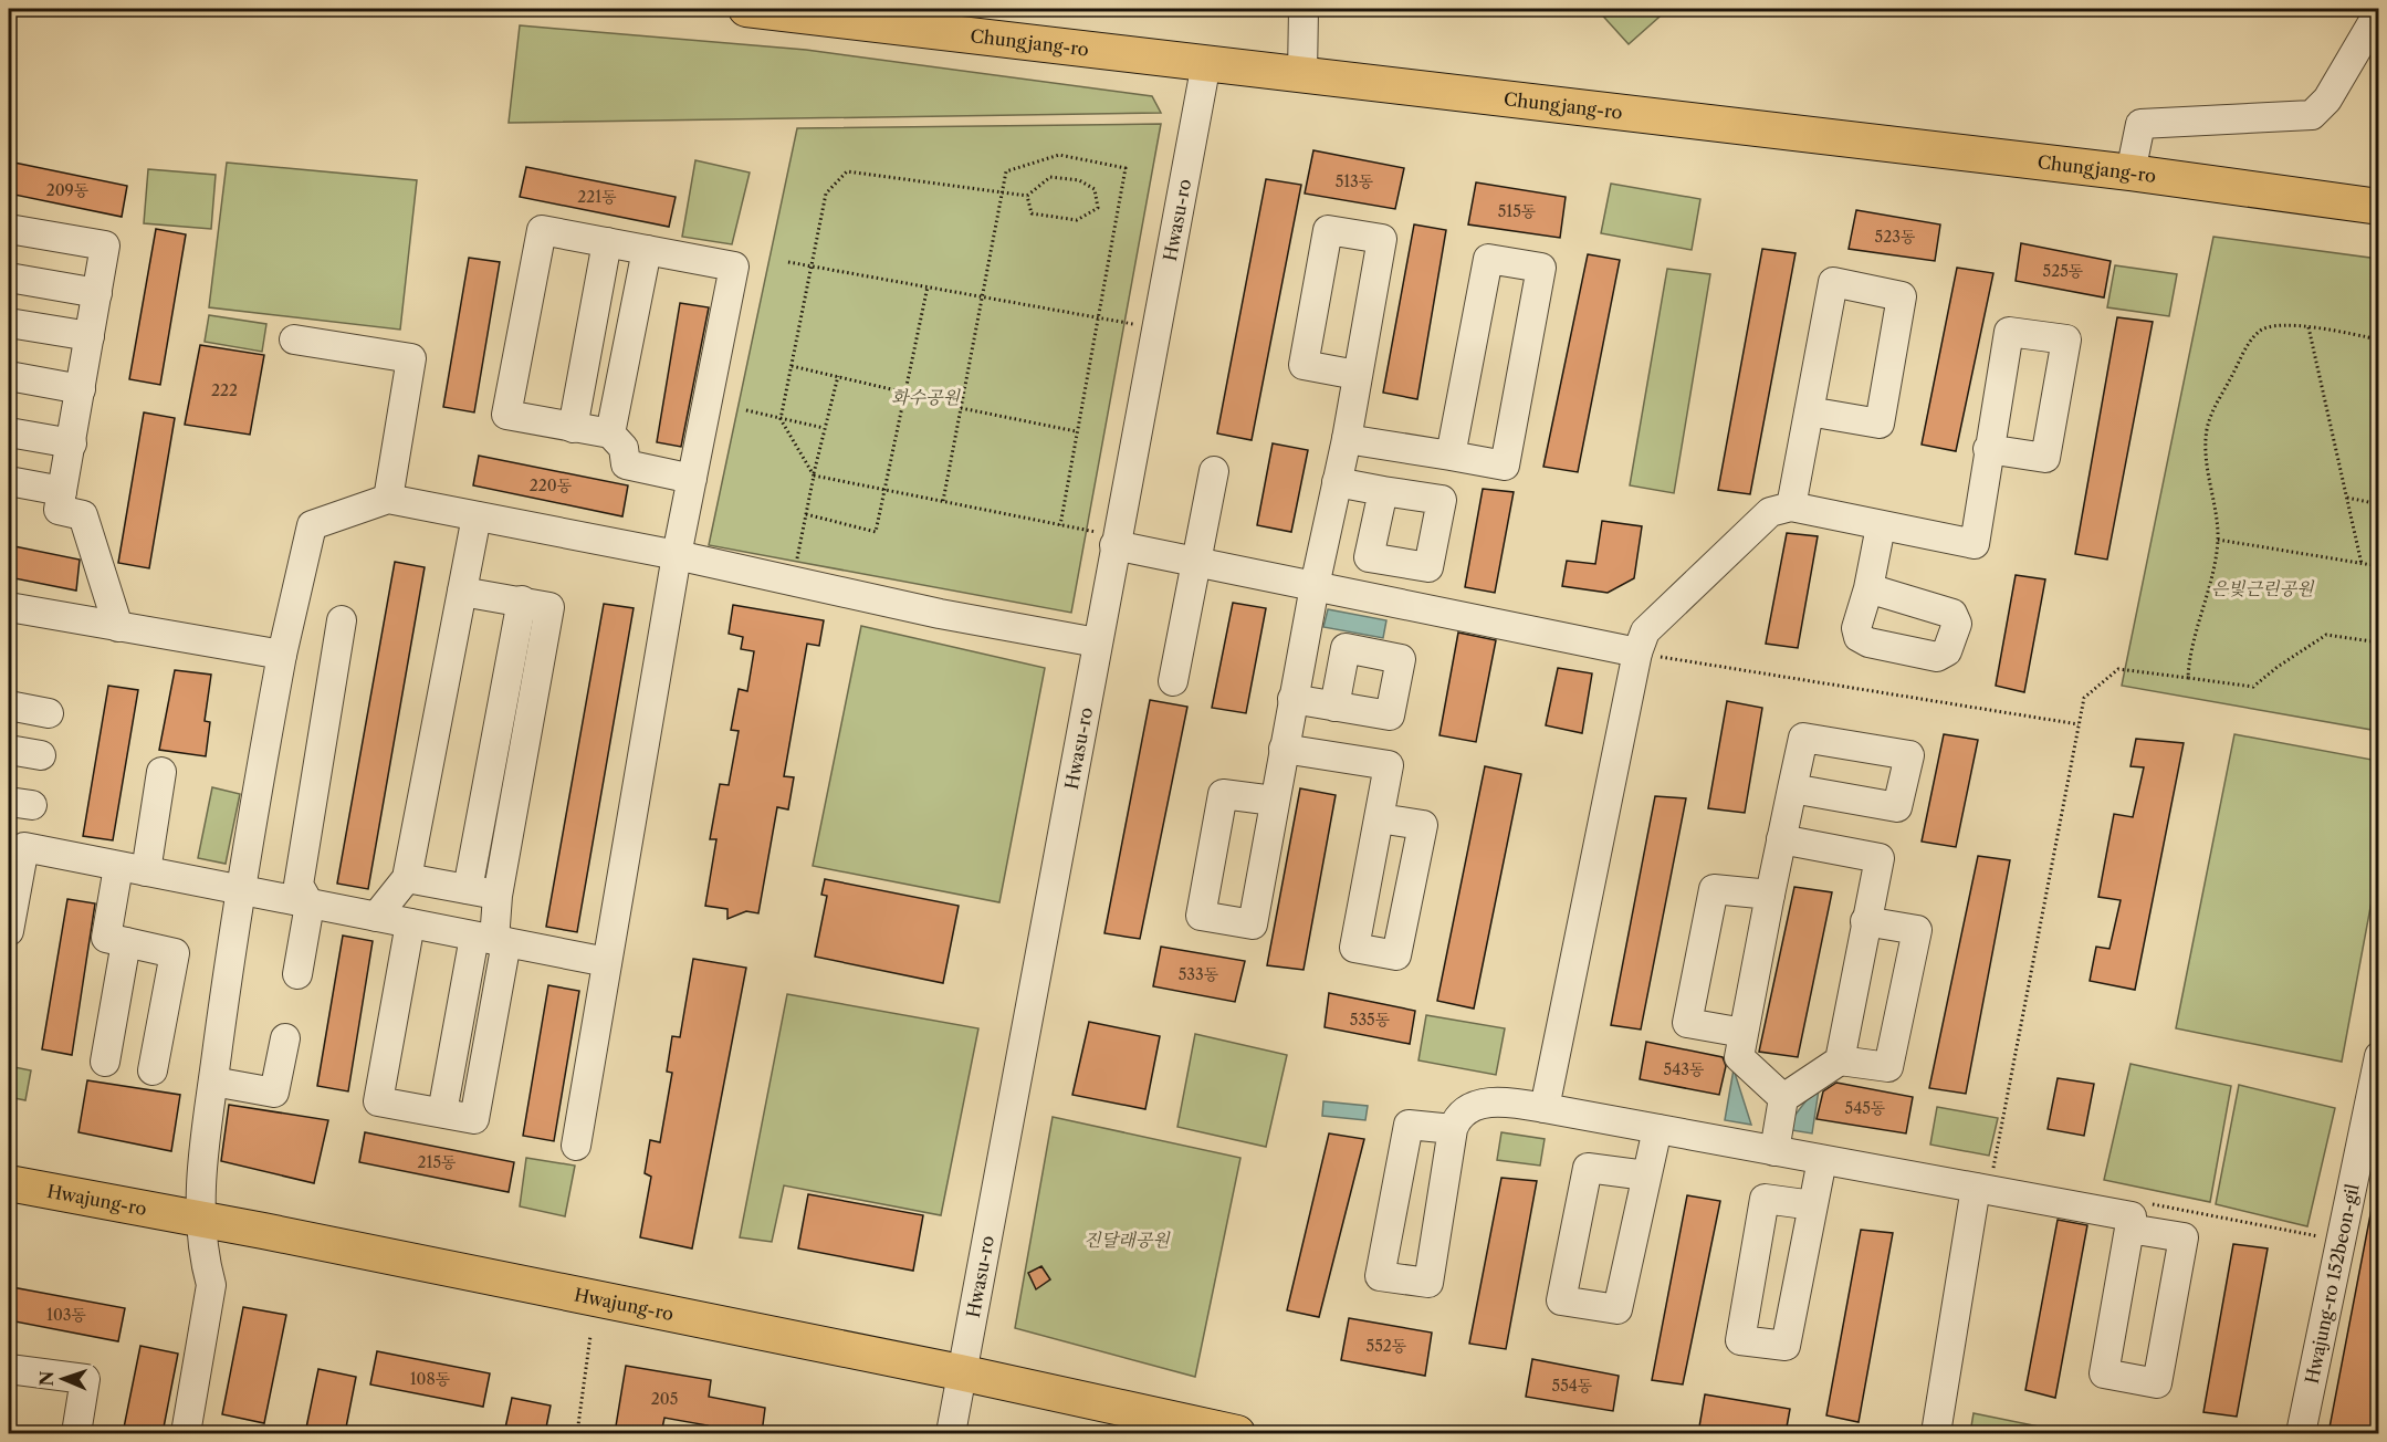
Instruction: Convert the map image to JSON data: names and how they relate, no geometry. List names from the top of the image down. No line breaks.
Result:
{"streets":{"main road":["Chungjang-ro","Hwajung-ro"],"street":["Hwasu-ro","Hwajung-ro 152beon-gil"]},"crossings":[["Chungjang-ro","Hwasu-ro"],["Hwasu-ro","Hwajung-ro"]],"parks":["화수공원","은빛근린공원","진달래공원"],"house_numbers":["513동","209동","221동","515동","523동","525동","222","220동","533동","535동","543동","545동","215동","103동","552동","108동","554동","205"],"north":"left"}
